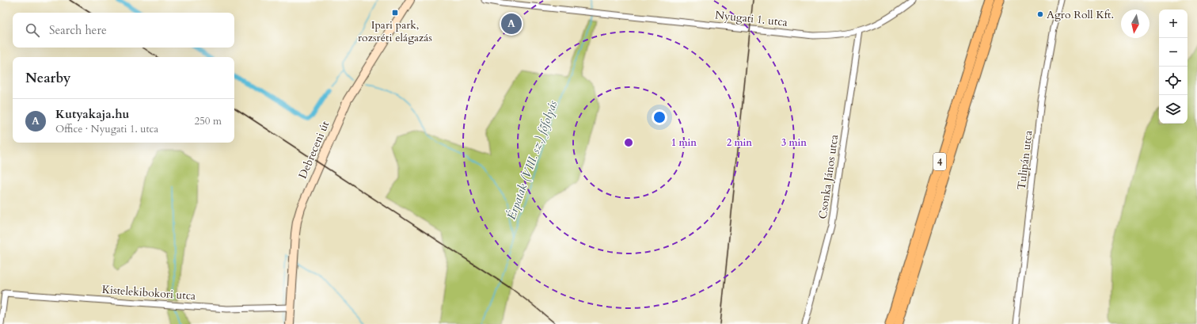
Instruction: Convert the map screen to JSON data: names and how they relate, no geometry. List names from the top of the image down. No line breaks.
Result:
{"streets":{"main road":["4"],"street":["Nyugati 1. utca","Debreceni út","Tulipán utca","Csonka János utca","Kistelekibokori utca"]},"crossings":[["Nyugati 1. utca","Csonka János utca"],["Debreceni út","Kistelekibokori utca"]],"water":["Érpatak (VIII. sz.) főfolyás"],"places":{"transit":["Ipari park, rozsréti elágazás"],"other":["Agro Roll Kft."]},"north":"bottom","page":{"map_buttons":["+","−"],"pins":"A","search":"Search here","heading":"Nearby","list":[{"mark":"A","name":"Kutyakaja.hu","note":"Office · Nyugati 1. utca","value":"250 m"}]},"rings":["1 min","2 min","3 min"]}
